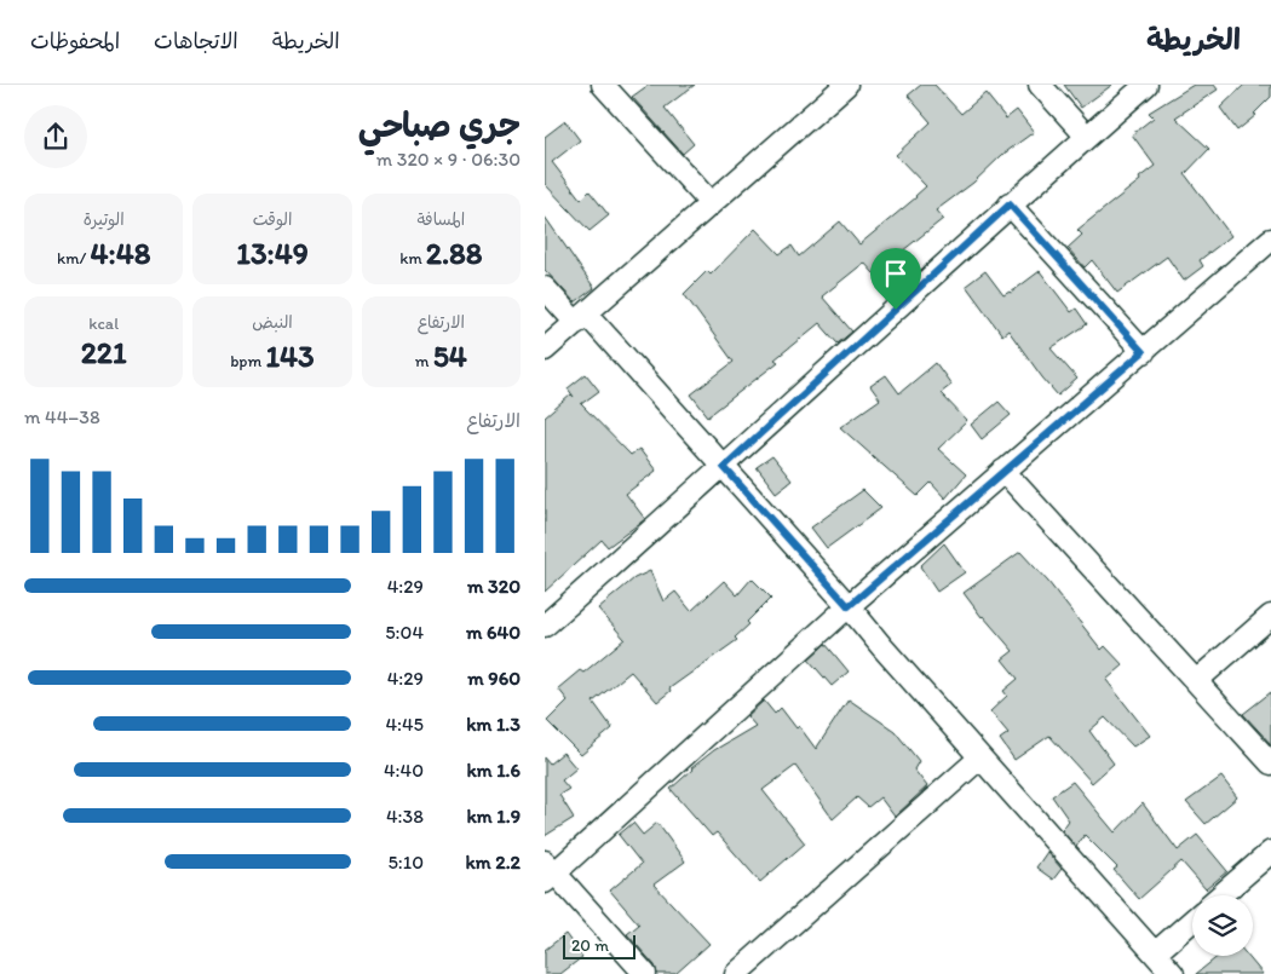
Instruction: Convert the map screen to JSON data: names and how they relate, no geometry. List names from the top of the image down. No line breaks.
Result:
{"scale_bar":"20 m","page":{"header":"الخريطة","nav":["الخريطة","الاتجاهات","المحفوظات"],"heading":["جري صباحي","06:30 · 9 × 320 m"],"stats":[["المسافة","2.88 km"],["الوقت","13:49"],["الوتيرة","4:48 /km"],["الارتفاع","54 m"],["النبض","143 bpm"],["kcal","221"]],"chart":["الارتفاع","38–44 m"],"list":[{"name":"320 m","note":"4:29"},{"name":"640 m","note":"5:04"},{"name":"960 m","note":"4:29"},{"name":"1.3 km","note":"4:45"},{"name":"1.6 km","note":"4:40"},{"name":"1.9 km","note":"4:38"},{"name":"2.2 km","note":"5:10"}],"scale":"20 m"}}
